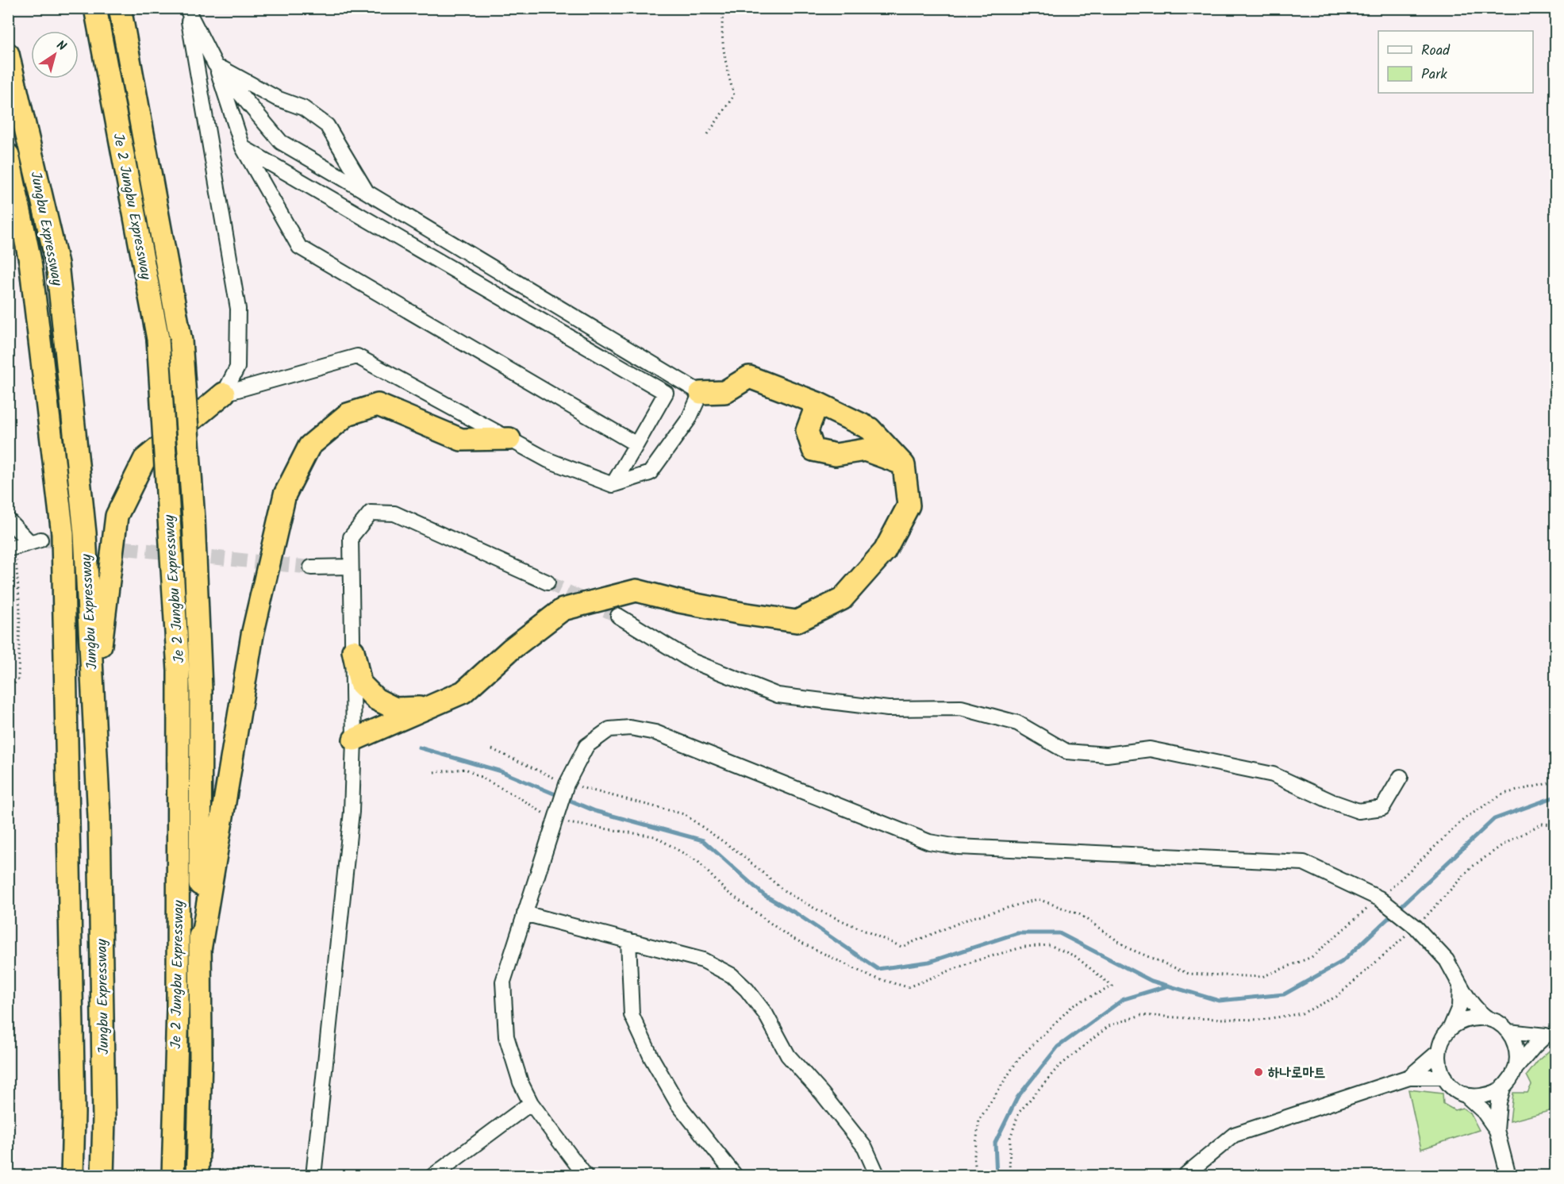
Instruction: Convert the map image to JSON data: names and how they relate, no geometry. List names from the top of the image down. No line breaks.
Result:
{"streets":{"highway":["Je 2 Jungbu Expressway","Jungbu Expressway"]},"places":["하나로마트"],"legend":["Road","Park"],"north":"top right"}
